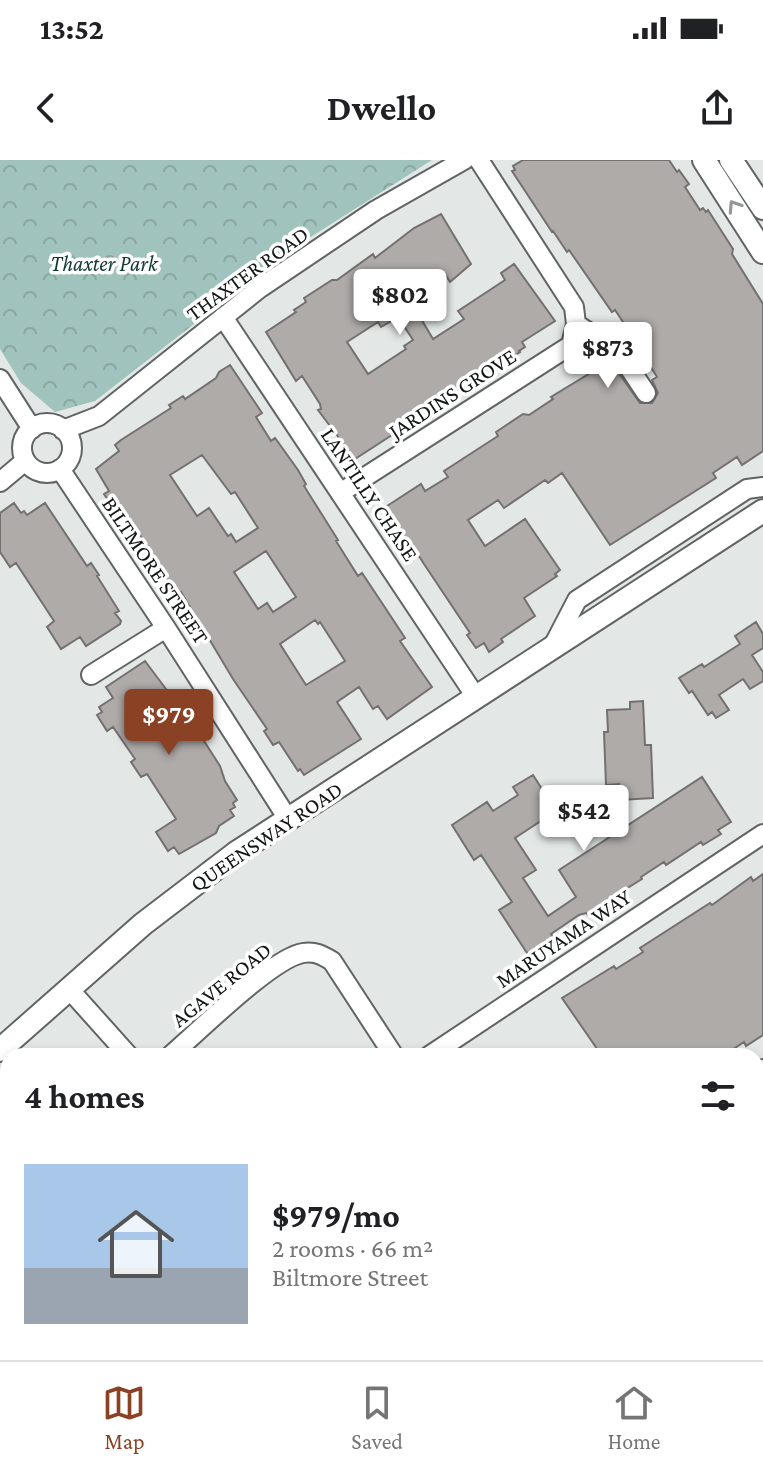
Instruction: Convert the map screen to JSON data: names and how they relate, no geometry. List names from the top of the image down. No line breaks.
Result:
{"streets":{"street":["THAXTER ROAD","JARDINS GROVE","LANTILLY CHASE","BILTMORE STREET","QUEENSWAY ROAD","MARUYAMA WAY","AGAVE ROAD"]},"crossings":[["THAXTER ROAD","LANTILLY CHASE"],["THAXTER ROAD","BILTMORE STREET"],["JARDINS GROVE","LANTILLY CHASE"],["LANTILLY CHASE","QUEENSWAY ROAD"],["BILTMORE STREET","QUEENSWAY ROAD"]],"parks":["Thaxter Park"],"page":{"status":"13:52","header":"Dwello","price":["$802","$873","$979","$542"],"heading":"4 homes","list":[{"name":"$979/mo","note":"2 rooms · 66 m² · Biltmore Street"}],"tabs":["Map","Saved","Home"]}}
